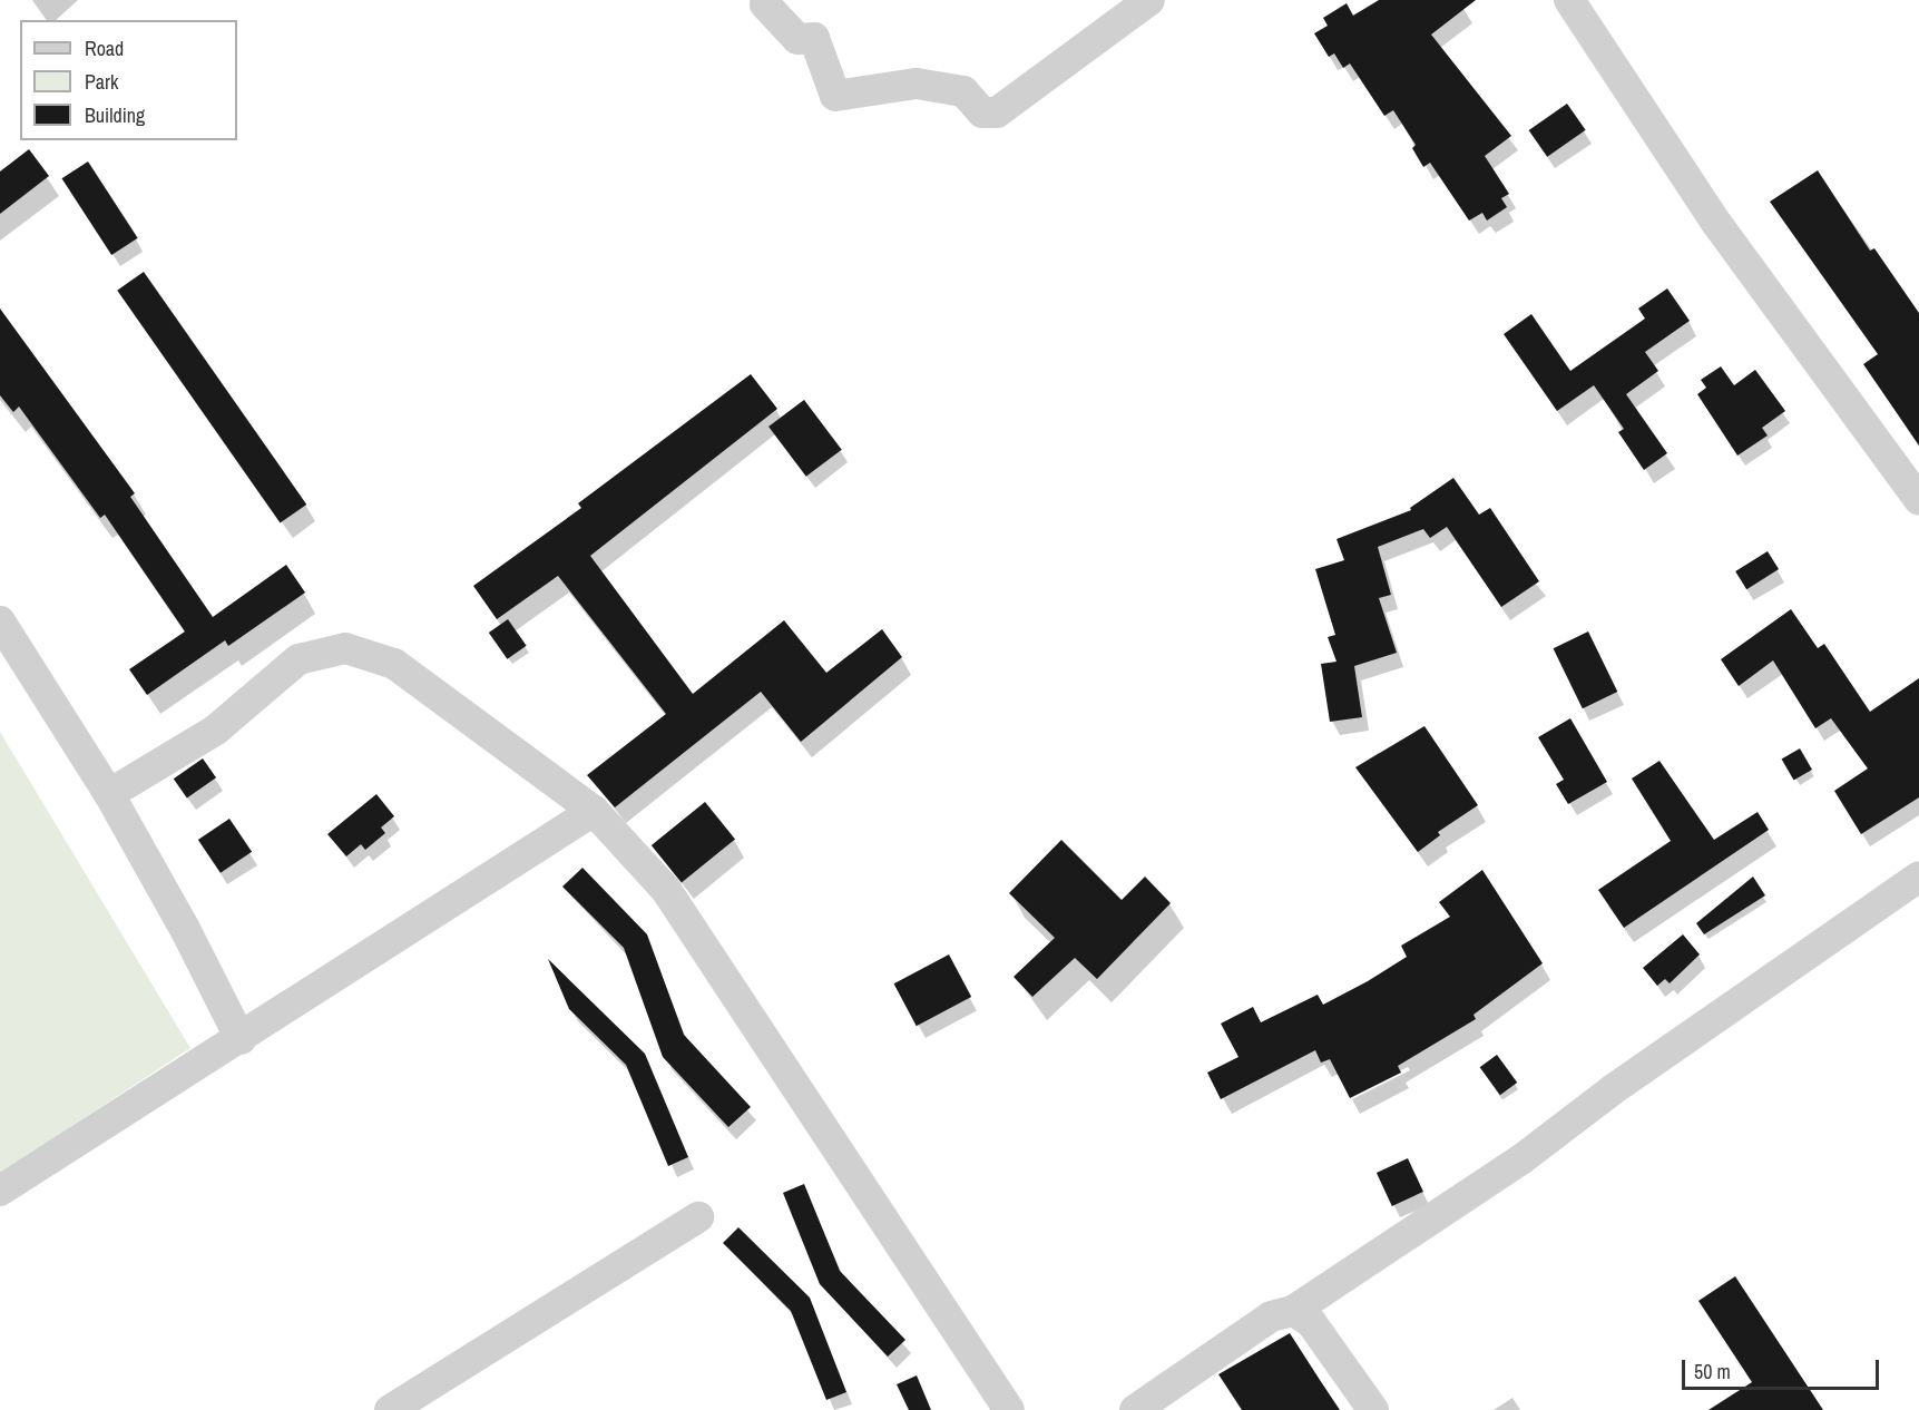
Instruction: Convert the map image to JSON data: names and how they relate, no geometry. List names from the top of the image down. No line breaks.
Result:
{"legend":["Road","Park","Building"],"scale_bar":"50 m"}
